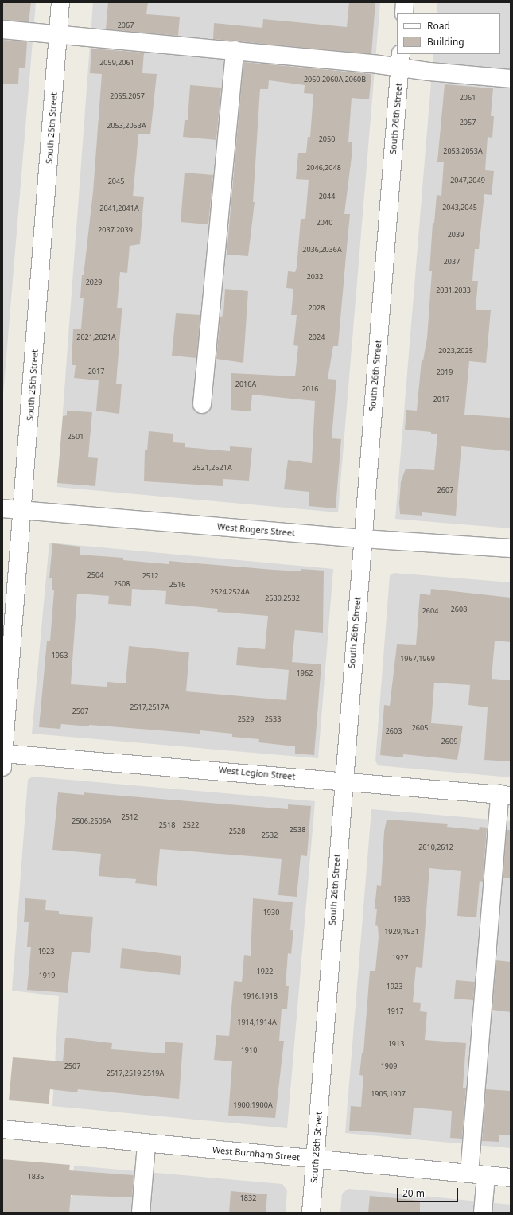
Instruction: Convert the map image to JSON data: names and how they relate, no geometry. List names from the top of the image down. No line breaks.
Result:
{"streets":{"street":["South 26th Street","South 25th Street","West Rogers Street","West Legion Street","West Burnham Street"]},"crossings":[["South 26th Street","West Rogers Street"],["South 26th Street","West Legion Street"],["South 26th Street","West Burnham Street"],["South 25th Street","West Rogers Street"],["South 25th Street","West Legion Street"]],"house_numbers":["2067","2059,2061","2060,2060A,2060B","2055,2057","2061","2057","2053,2053A","2050","2053,2053A","2046,2048","2047,2049","2045","2044","2043,2045","2041,2041A","2040","2037,2039","2039","2036,2036A","2037","2032","2029","2031,2033","2028","2021,2021A","2024","2023,2025","2017","2019","2016A","2016","2017","2501","2521,2521A","2607","2504","2512","2508","2516","2524,2524A","2530,2532","2608","2604","1963","1967,1969","1962","2517,2517A","2507","2529","2533","2605","2603","2609","2512","2506,2506A","2518","2522","2538","2528","2532","2610,2612","1933","1930","1929,1931","1923","1927","1922","1919","1923","1916,1918","1917","1914,1914A","1913","1910","2507","1909","2517,2519,2519A","1905,1907","1900,1900A","1835","1832"],"legend":["Road","Building"],"scale_bar":"20 m"}
